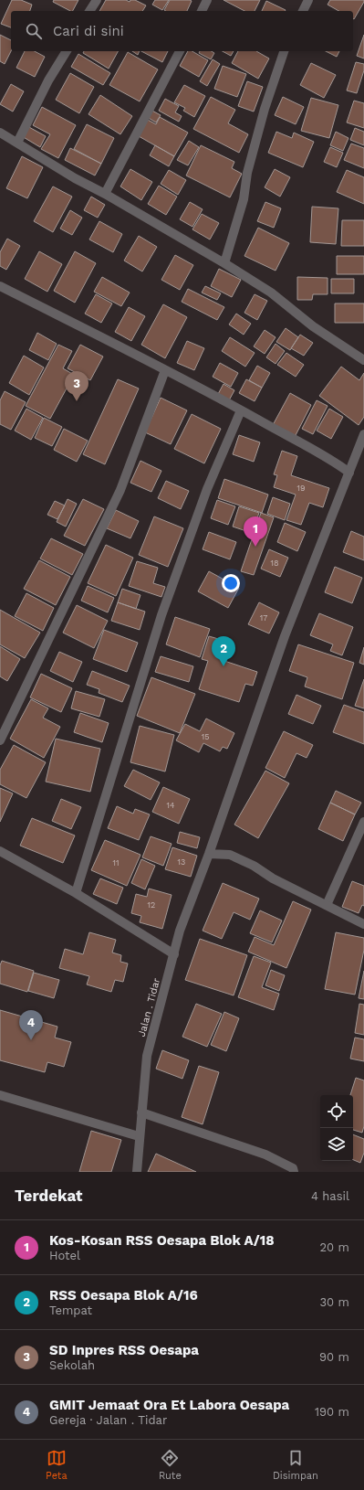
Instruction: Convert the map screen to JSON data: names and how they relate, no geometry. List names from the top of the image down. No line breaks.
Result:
{"streets":{"street":["Jalan . Tidar"]},"house_numbers":["19","18","17","15","14","13","11","12"],"page":{"search":"Cari di sini","pins":["3","1","2","4"],"heading":["Terdekat","4 hasil"],"list":[{"mark":"1","name":"Kos-Kosan RSS Oesapa Blok A/18","note":"Hotel","value":"20 m"},{"mark":"2","name":"RSS Oesapa Blok A/16","note":"Tempat","value":"30 m"},{"mark":"3","name":"SD Inpres RSS Oesapa","note":"Sekolah","value":"90 m"},{"mark":"4","name":"GMIT Jemaat Ora Et Labora Oesapa","note":"Gereja · Jalan . Tidar","value":"190 m"}],"nav":["Peta","Rute","Disimpan"]}}
